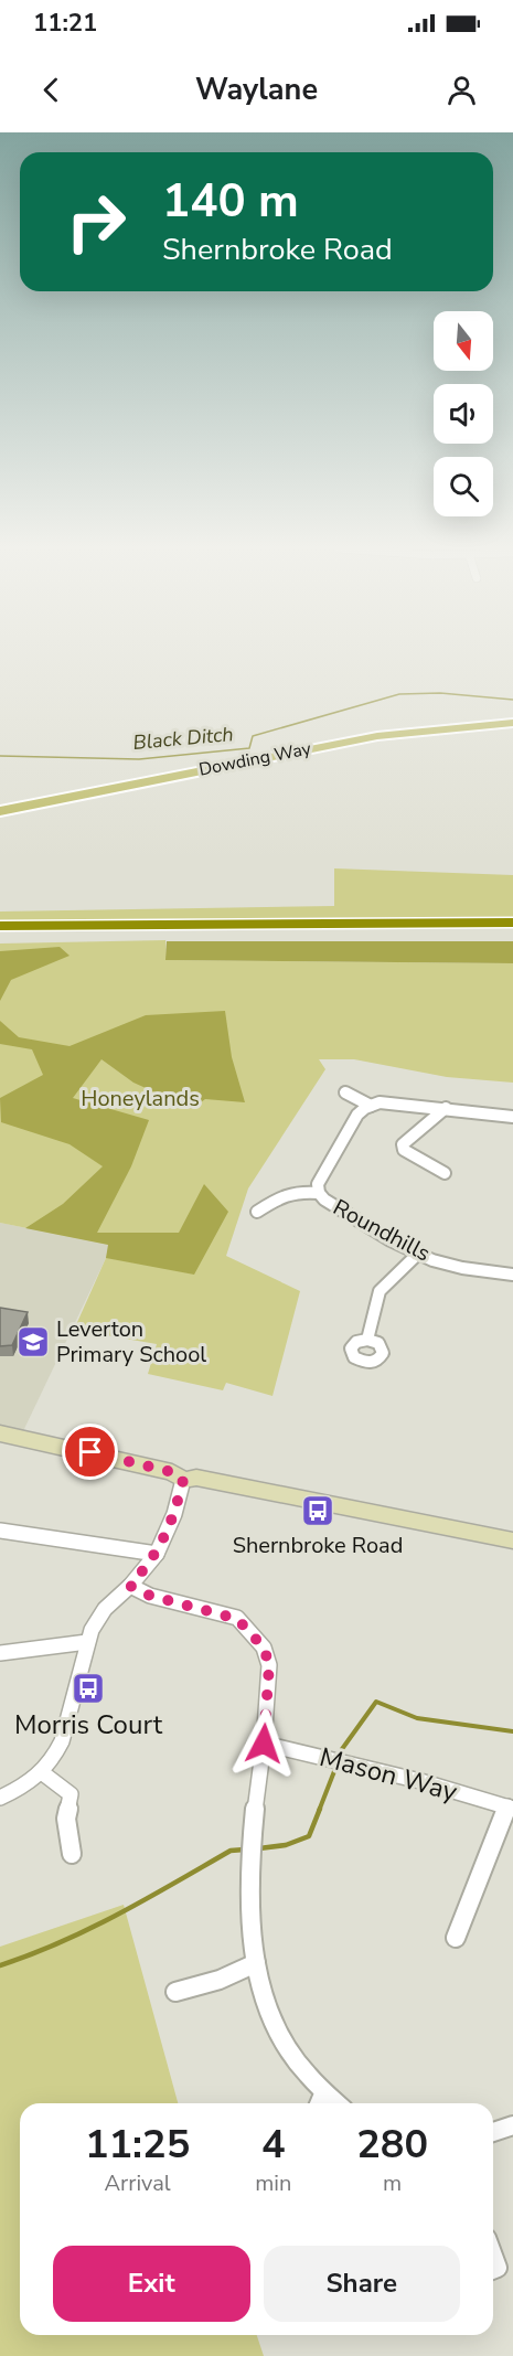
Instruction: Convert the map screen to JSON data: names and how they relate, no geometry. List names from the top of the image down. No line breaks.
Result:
{"streets":{"main road":["Dowding Way"],"street":["Roundhills","Mason Way"]},"water":["Black Ditch"],"parks":["Honeylands"],"places":{"school or university":["Leverton Primary School"],"bus stop":["Shernbroke Road","Morris Court"]},"north":"bottom","page":{"status":"11:21","header":"Waylane","turn":["140 m","Shernbroke Road"],"eta":["11:25","Arrival","4","min","280","m"],"buttons":["Exit","Share"]}}
